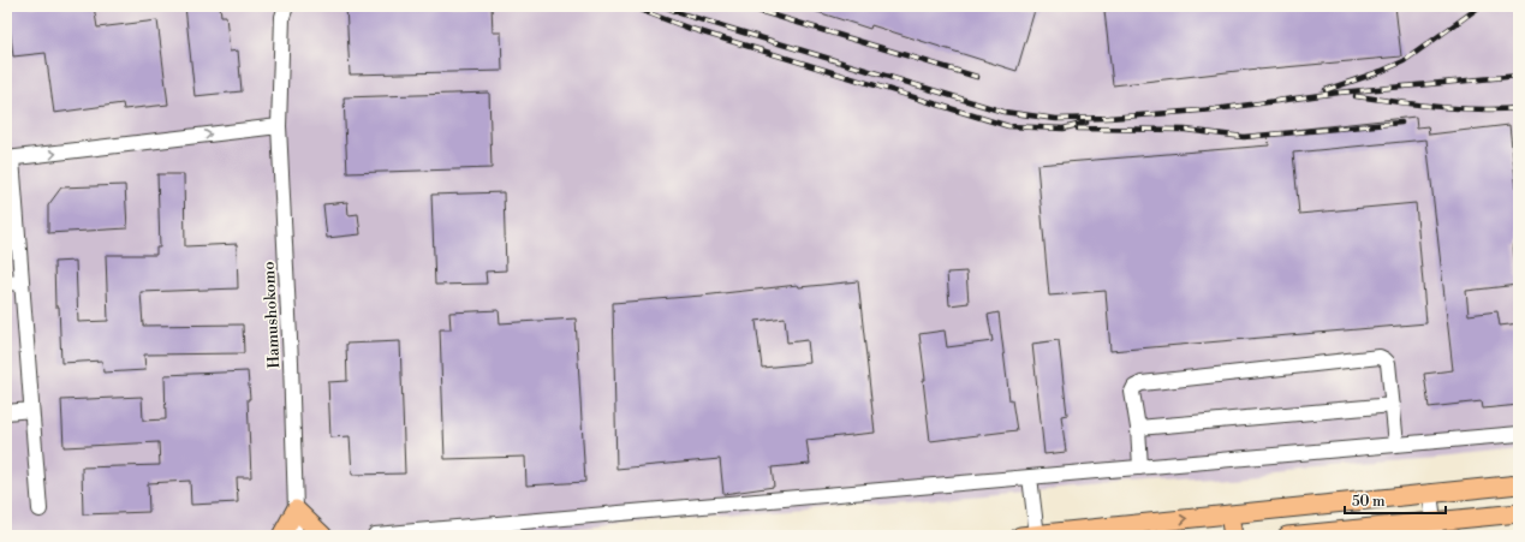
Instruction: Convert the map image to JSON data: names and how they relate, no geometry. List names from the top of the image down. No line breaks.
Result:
{"streets":{"street":["Hamushokomo"]},"scale_bar":"50 m"}
